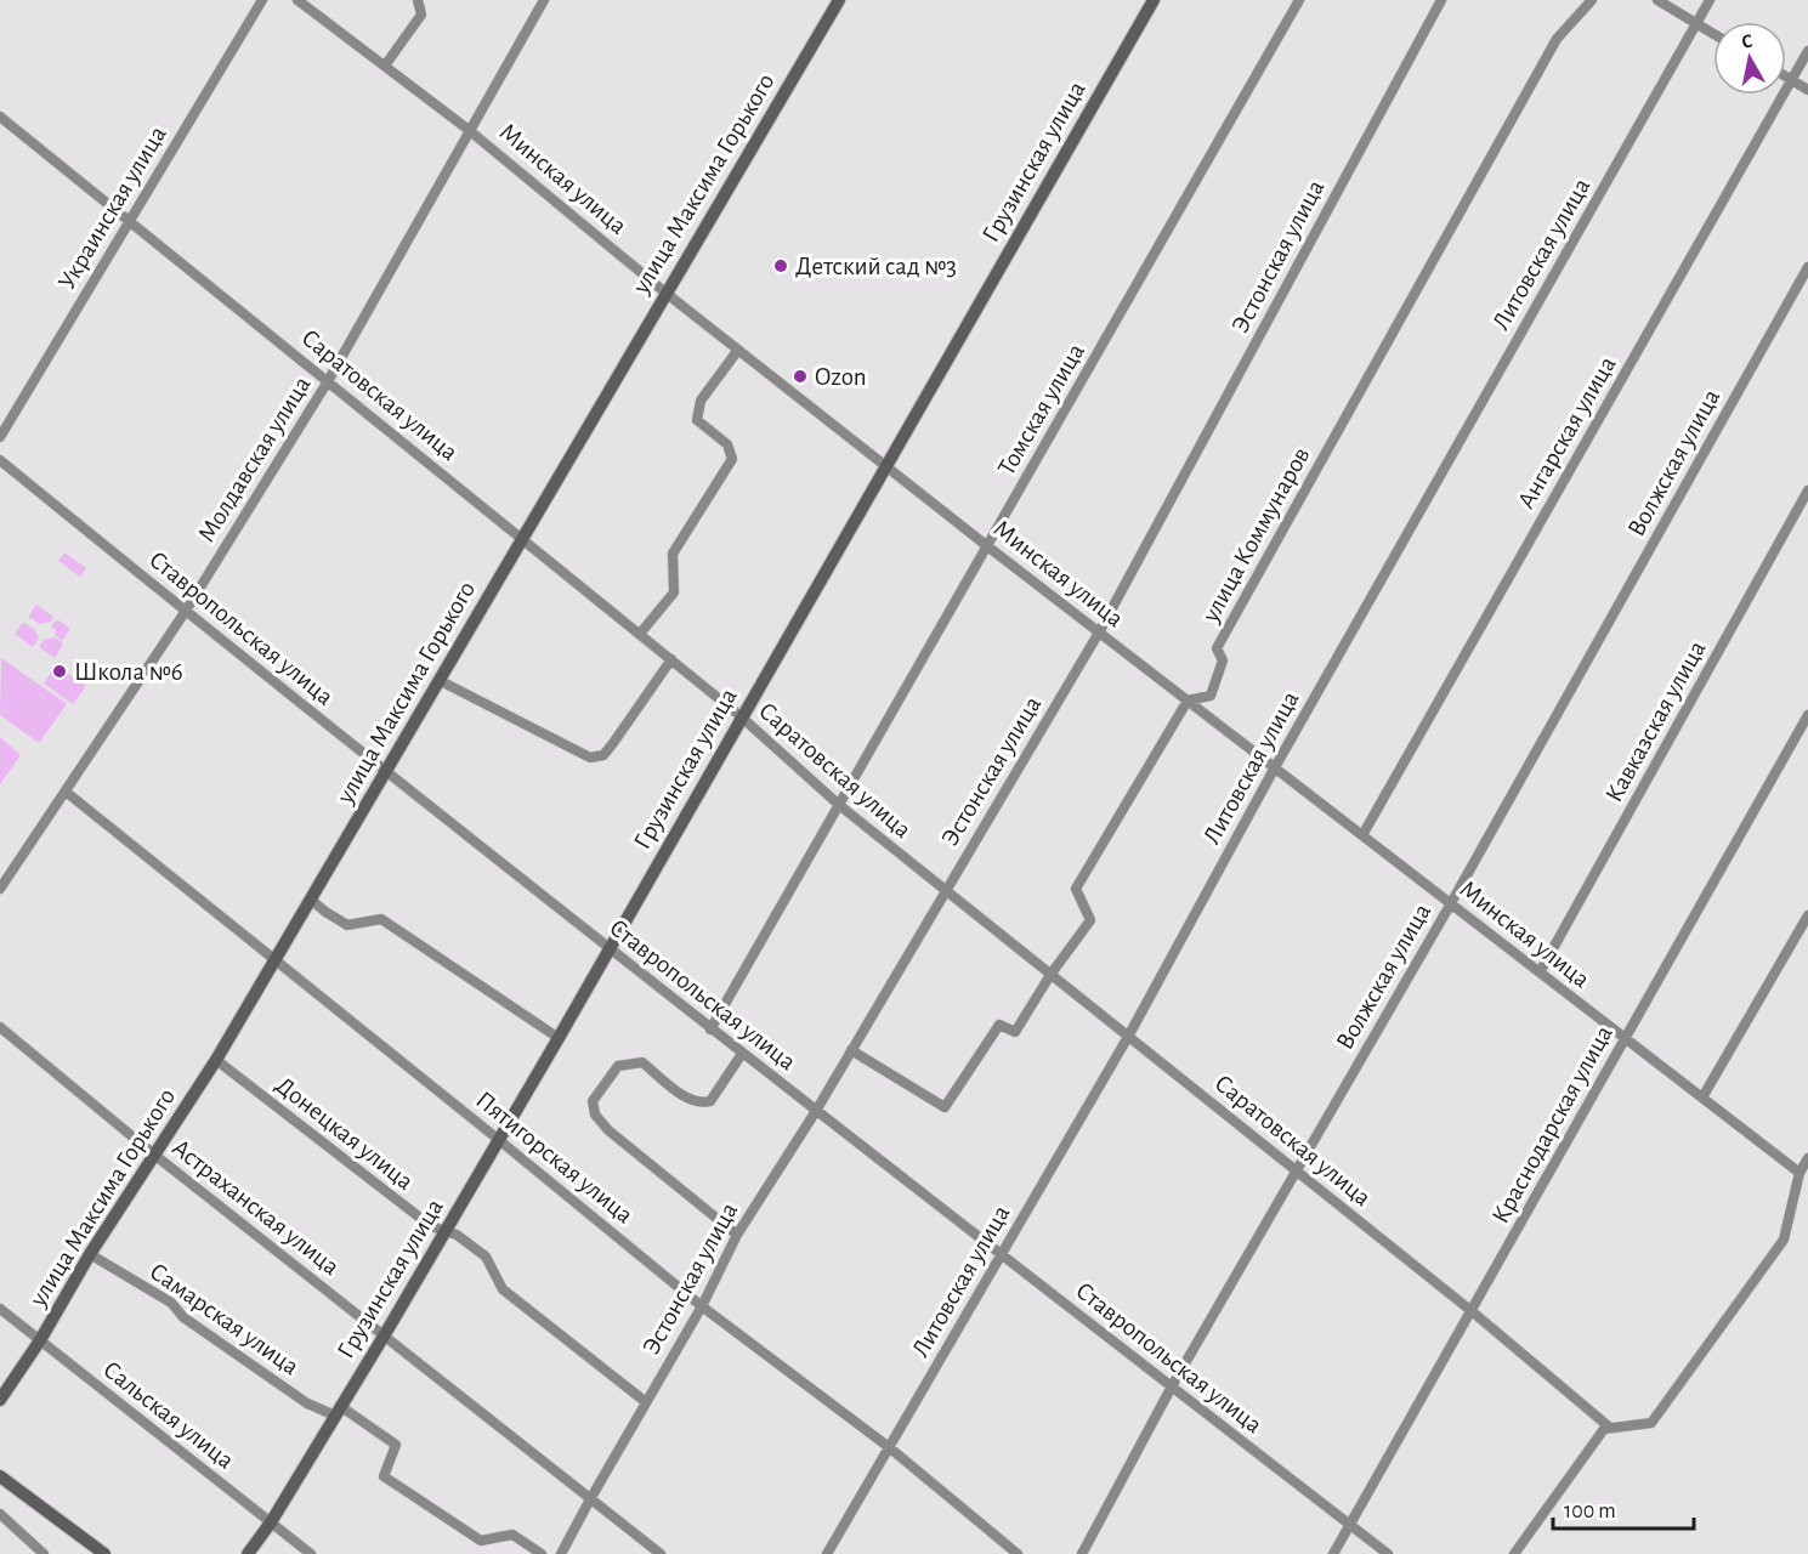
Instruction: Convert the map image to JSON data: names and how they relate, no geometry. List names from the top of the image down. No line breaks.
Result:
{"streets":{"main road":["Грузинская улица","улица Максима Горького"],"street":["Минская улица","Украинская улица","Литовская улица","Эстонская улица","Саратовская улица","Томская улица","Ангарская улица","Молдавская улица","Волжская улица","улица Коммунаров","Ставропольская улица","Кавказская улица","Краснодарская улица","Донецкая улица","Пятигорская улица","Астраханская улица","Самарская улица","Сальская улица"]},"crossings":[["Грузинская улица","Минская улица"],["Грузинская улица","Саратовская улица"],["Грузинская улица","Ставропольская улица"],["Грузинская улица","Донецкая улица"],["Грузинская улица","Пятигорская улица"],["Грузинская улица","Астраханская улица"],["Грузинская улица","Самарская улица"],["Грузинская улица","Сальская улица"],["Минская улица","улица Максима Горького"],["Минская улица","Литовская улица"],["Минская улица","Эстонская улица"],["Минская улица","Томская улица"],["Минская улица","Ангарская улица"],["Минская улица","Молдавская улица"],["Минская улица","Волжская улица"],["Минская улица","улица Коммунаров"],["Минская улица","Кавказская улица"],["Минская улица","Краснодарская улица"],["улица Максима Горького","Саратовская улица"],["улица Максима Горького","Ставропольская улица"],["улица Максима Горького","Донецкая улица"],["улица Максима Горького","Пятигорская улица"],["улица Максима Горького","Астраханская улица"],["улица Максима Горького","Самарская улица"],["улица Максима Горького","Сальская улица"],["Украинская улица","Саратовская улица"],["Литовская улица","Саратовская улица"],["Литовская улица","Ставропольская улица"],["Литовская улица","Пятигорская улица"],["Эстонская улица","Саратовская улица"],["Эстонская улица","улица Коммунаров"],["Эстонская улица","Ставропольская улица"],["Эстонская улица","Донецкая улица"],["Эстонская улица","Пятигорская улица"],["Эстонская улица","Астраханская улица"],["Саратовская улица","Томская улица"],["Саратовская улица","Молдавская улица"],["Саратовская улица","Волжская улица"],["Саратовская улица","улица Коммунаров"],["Саратовская улица","Краснодарская улица"],["Томская улица","Ставропольская улица"],["Молдавская улица","Ставропольская улица"],["Молдавская улица","Пятигорская улица"],["Волжская улица","Ставропольская улица"],["Ставропольская улица","Краснодарская улица"]],"places":["Детский сад №3","Ozon","Школа №6"],"scale_bar":"100 m","north":"top"}
